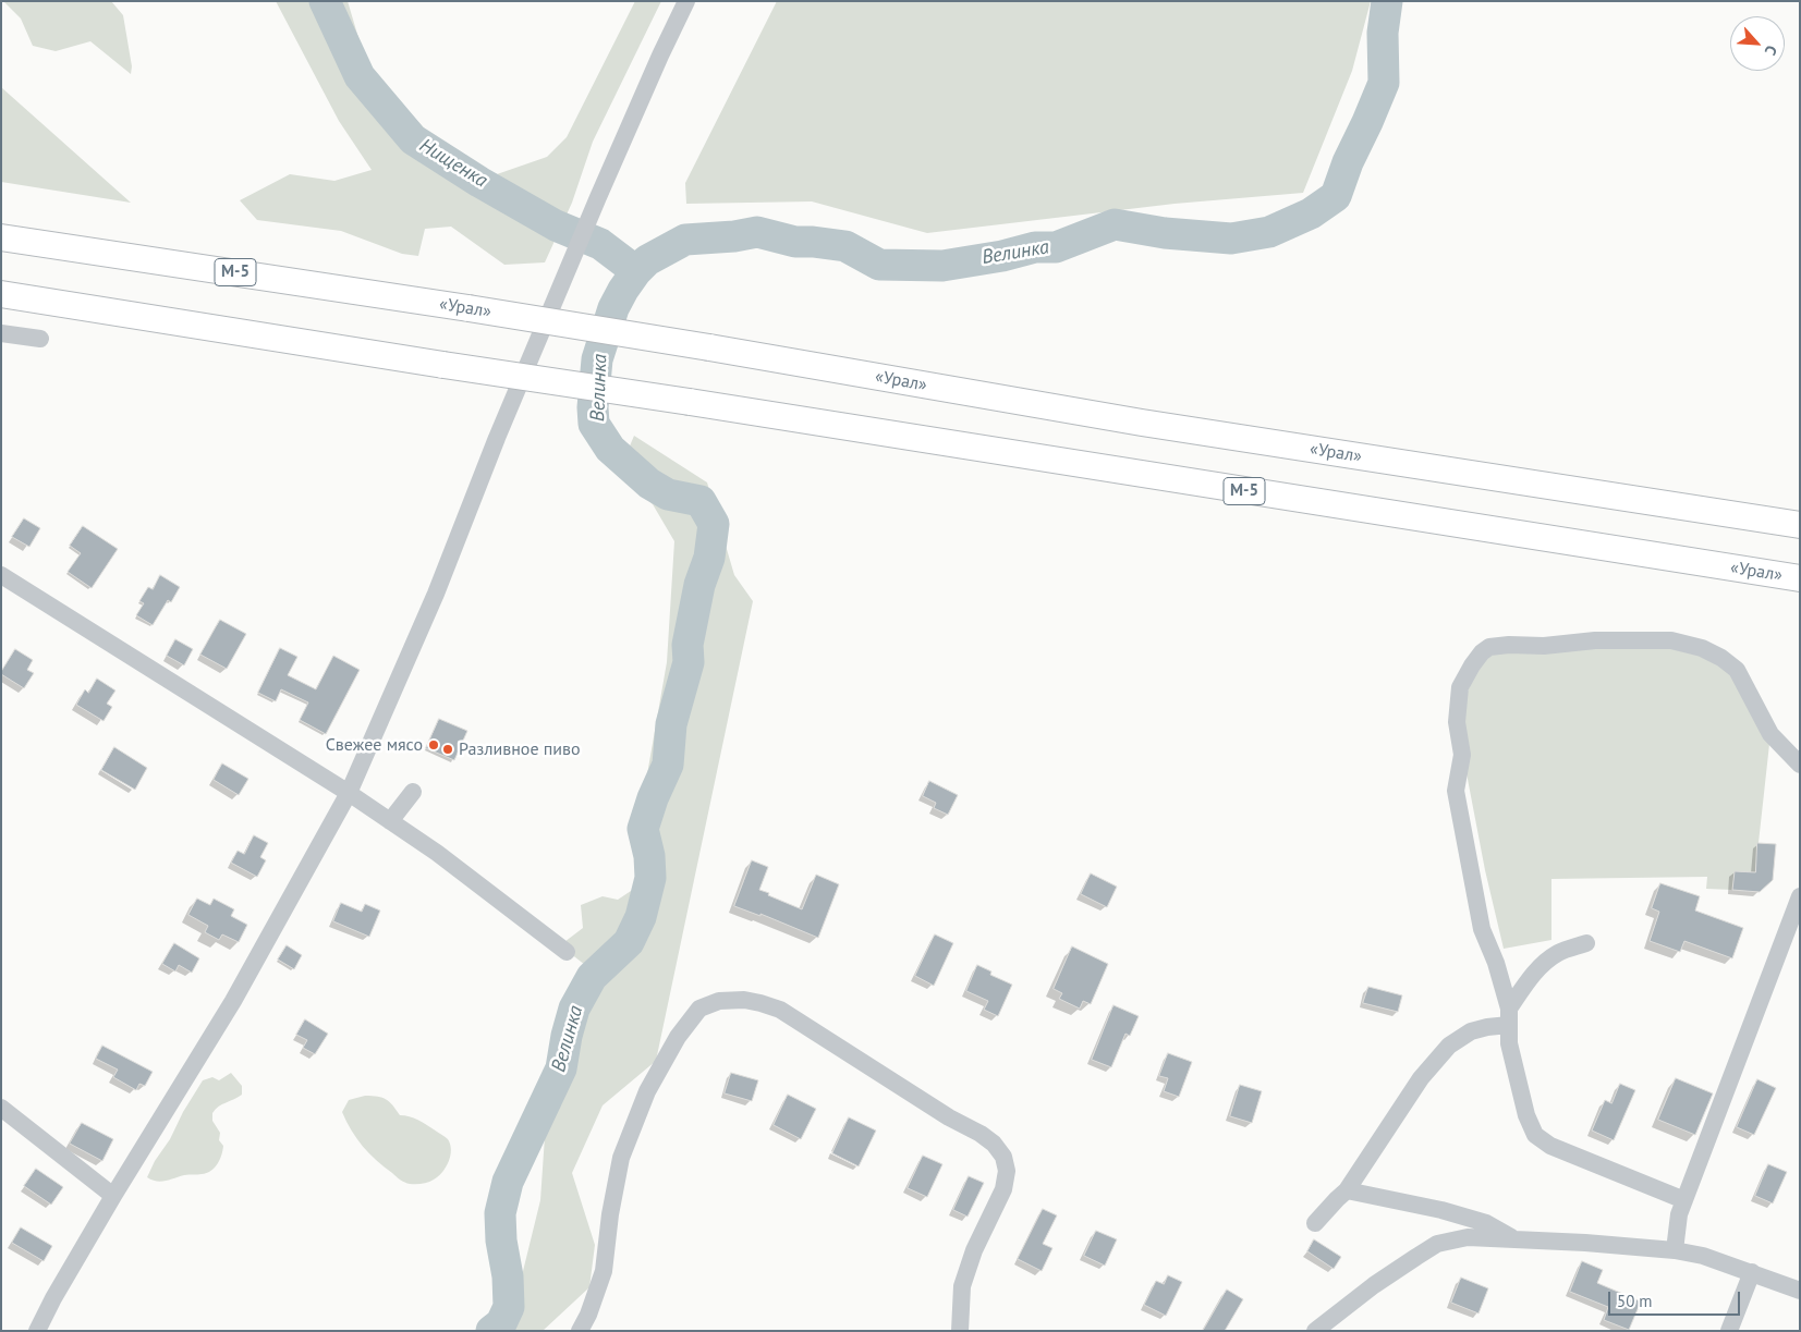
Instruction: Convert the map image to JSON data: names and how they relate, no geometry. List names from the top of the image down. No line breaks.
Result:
{"streets":{"highway":["М-5","«Урал»"]},"water":["Нищенка","Велинка"],"places":["Свежее мясо","Разливное пиво"],"scale_bar":"50 m","north":"bottom right"}
